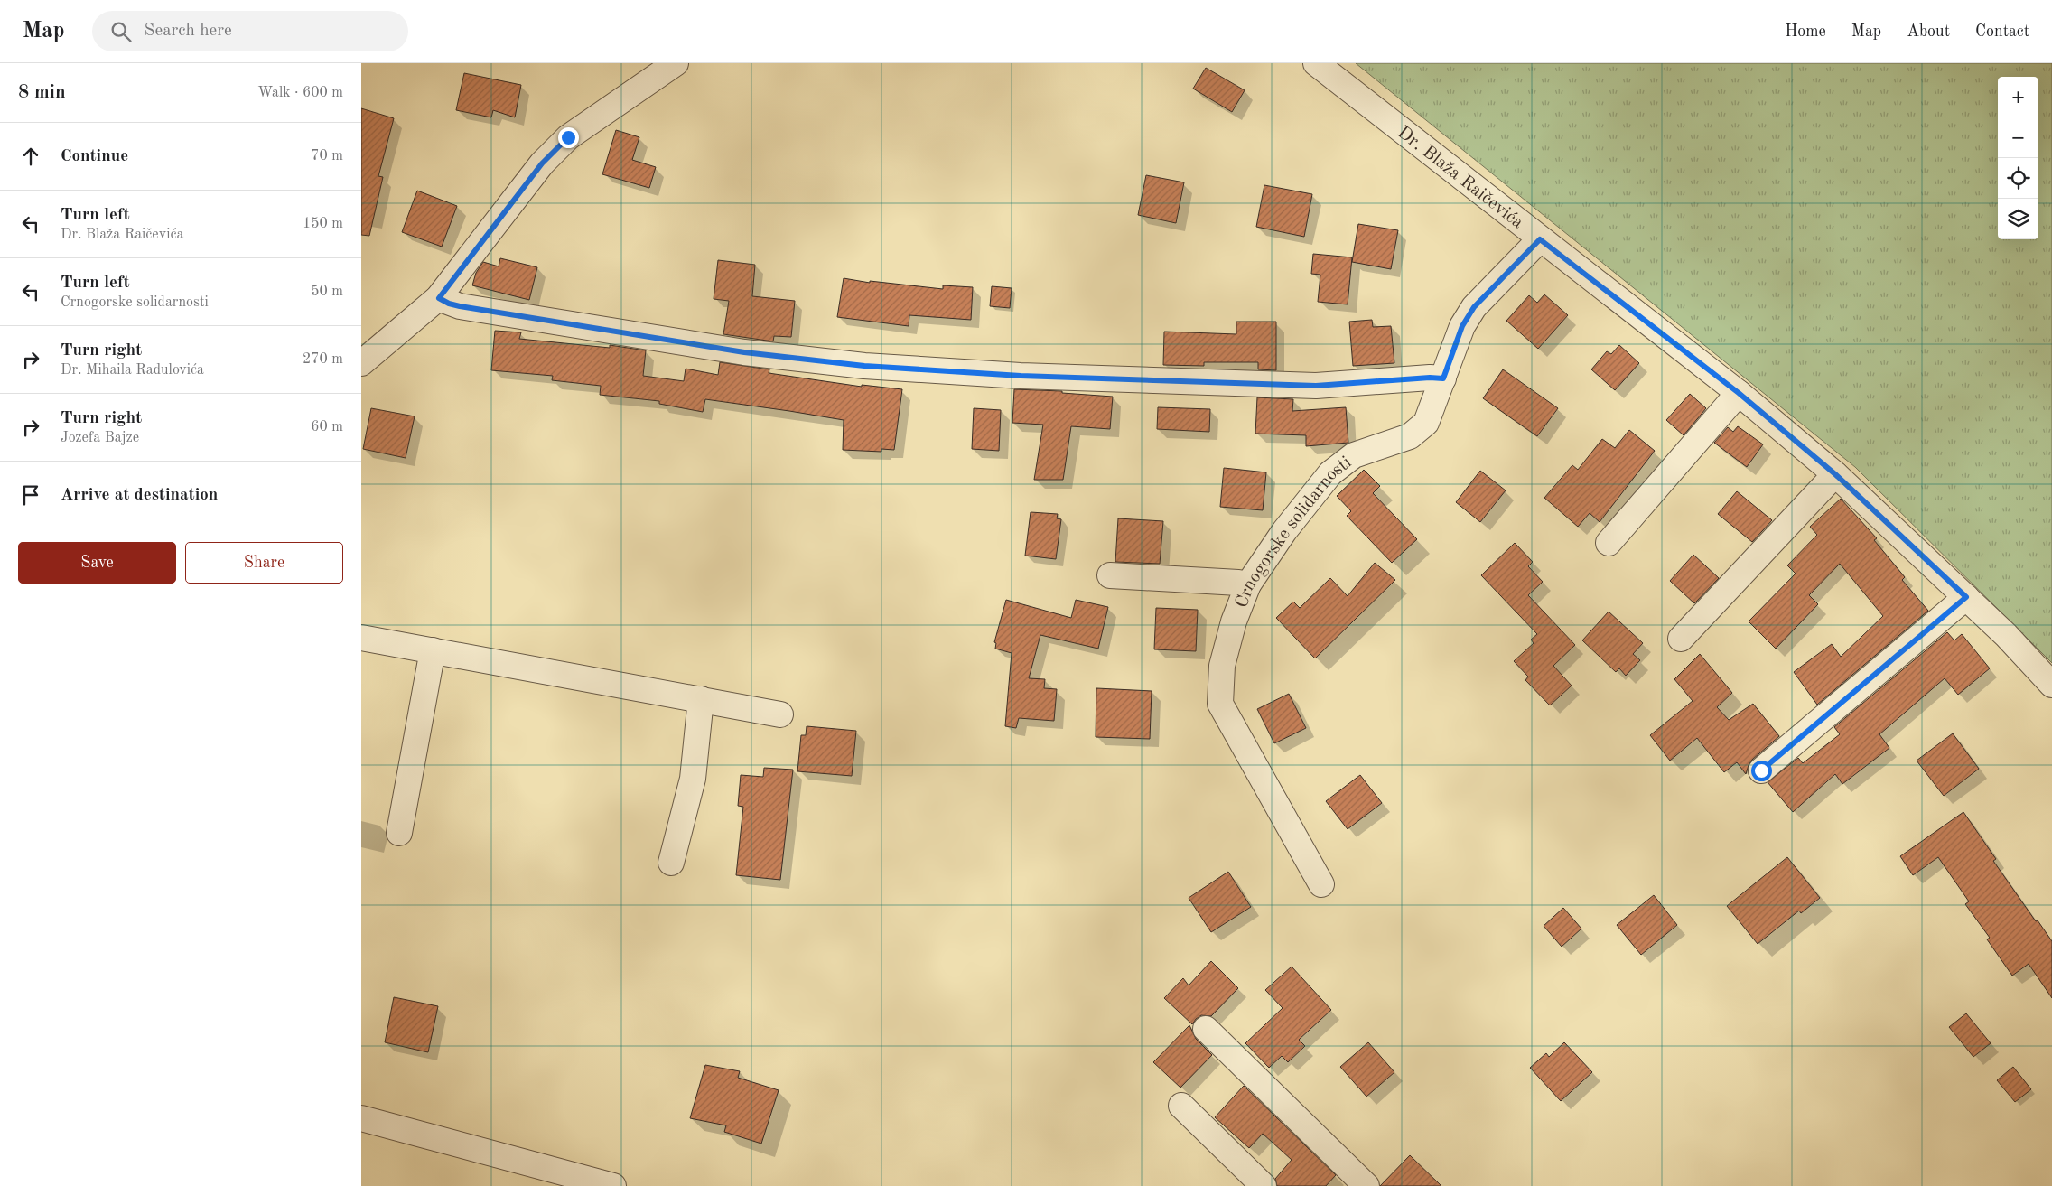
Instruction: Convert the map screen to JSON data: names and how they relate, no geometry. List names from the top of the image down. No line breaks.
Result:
{"streets":{"street":["Dr. Blaža Raičevića","Crnogorske solidarnosti"]},"crossings":[["Dr. Blaža Raičevića","Crnogorske solidarnosti"]],"page":{"header":"Map","search":"Search here","nav":["Home","Map","About","Contact"],"heading":["8 min","Walk · 600 m"],"map_buttons":["+","−"],"list":[["Continue","70 m"],["Turn left","Dr. Blaža Raičevića","150 m"],["Turn left","Crnogorske solidarnosti","50 m"],["Turn right","Dr. Mihaila Radulovića","270 m"],["Turn right","Jozefa Bajze","60 m"],"Arrive at destination"],"buttons":["Save","Share"]}}
